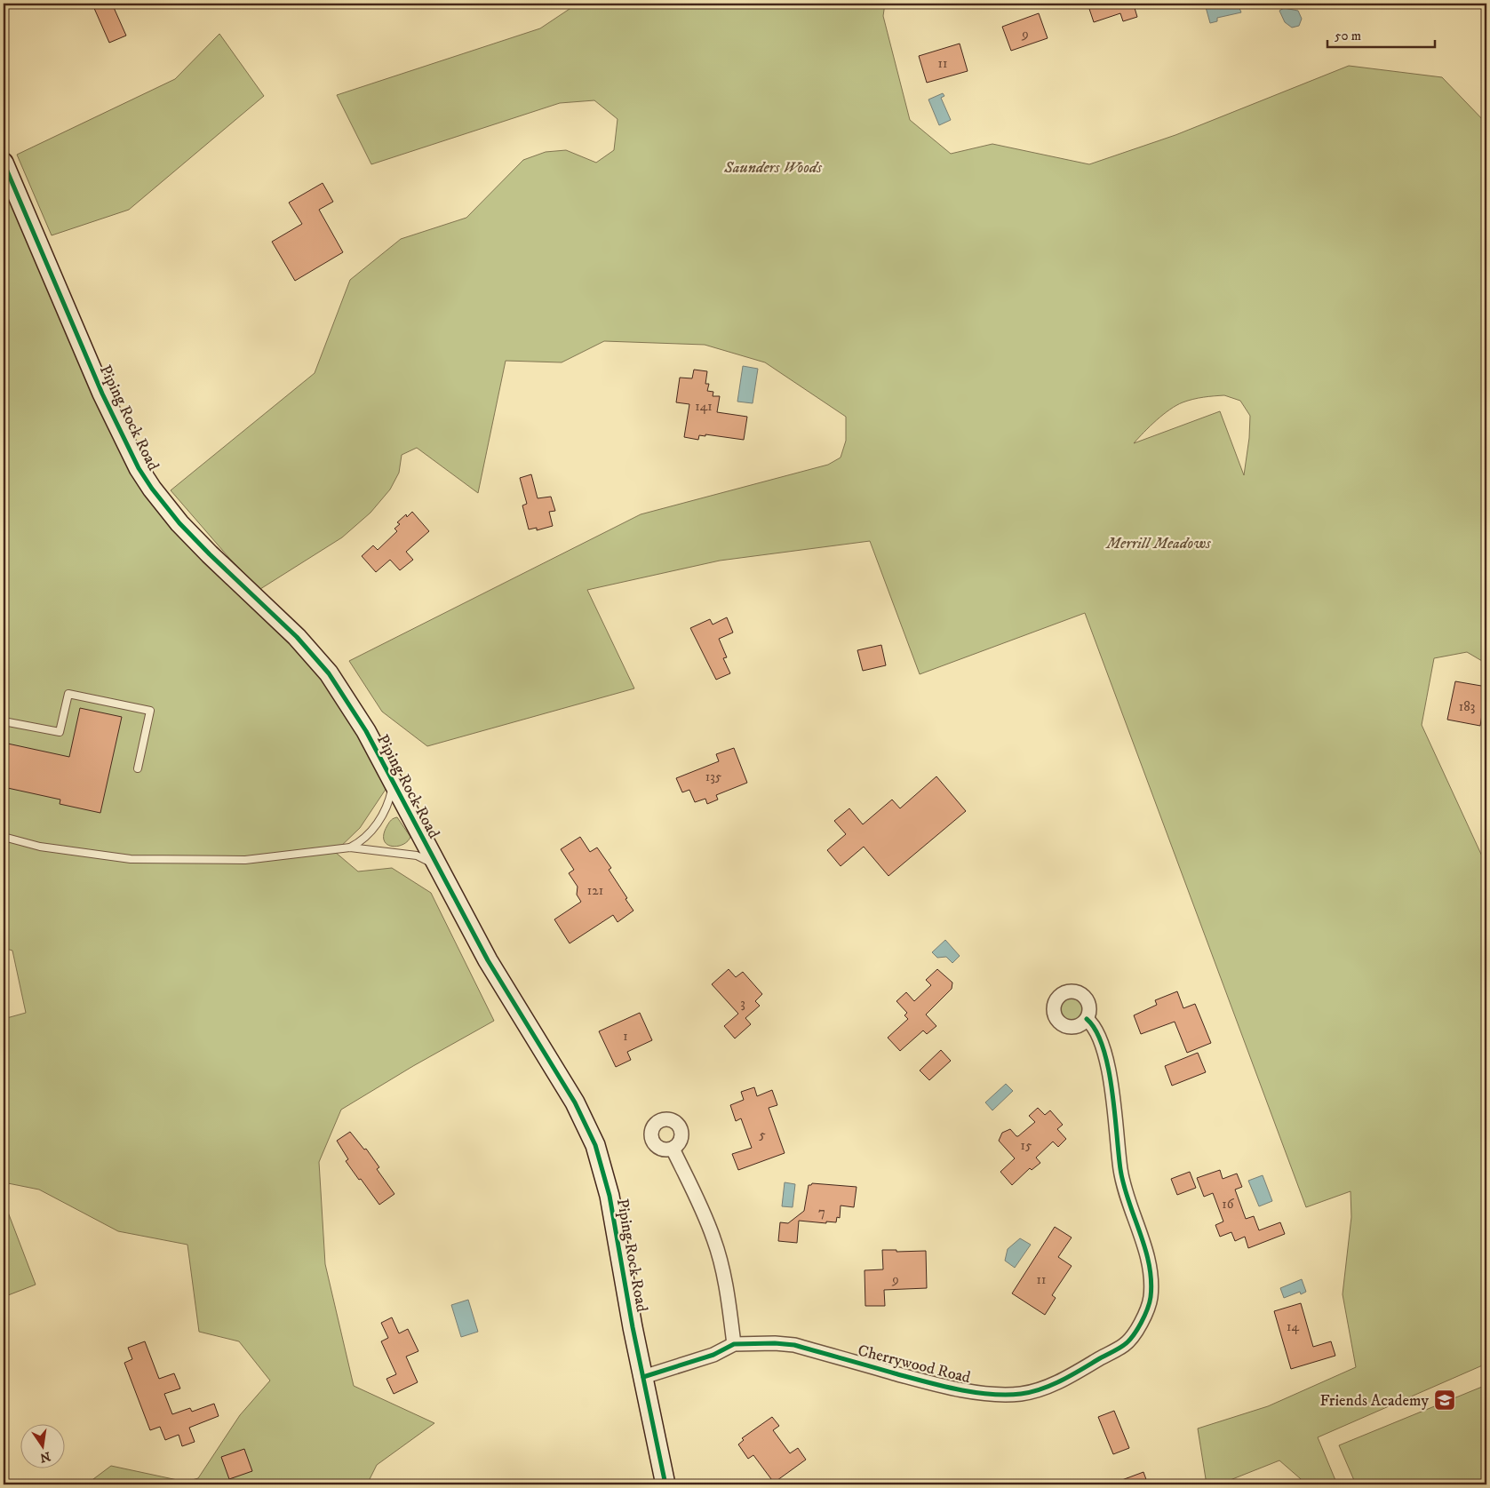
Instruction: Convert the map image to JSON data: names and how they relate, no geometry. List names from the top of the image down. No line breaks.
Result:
{"streets":{"street":["Piping Rock Road","Cherrywood Road"]},"crossings":[["Piping Rock Road","Cherrywood Road"]],"parks":["Saunders Woods","Merrill Meadows"],"places":{"school or university":["Friends Academy"]},"house_numbers":["9","11","141","183","135","121","3","1","5","15","16","7","9","11","14"],"scale_bar":"50 m","north":"bottom"}
